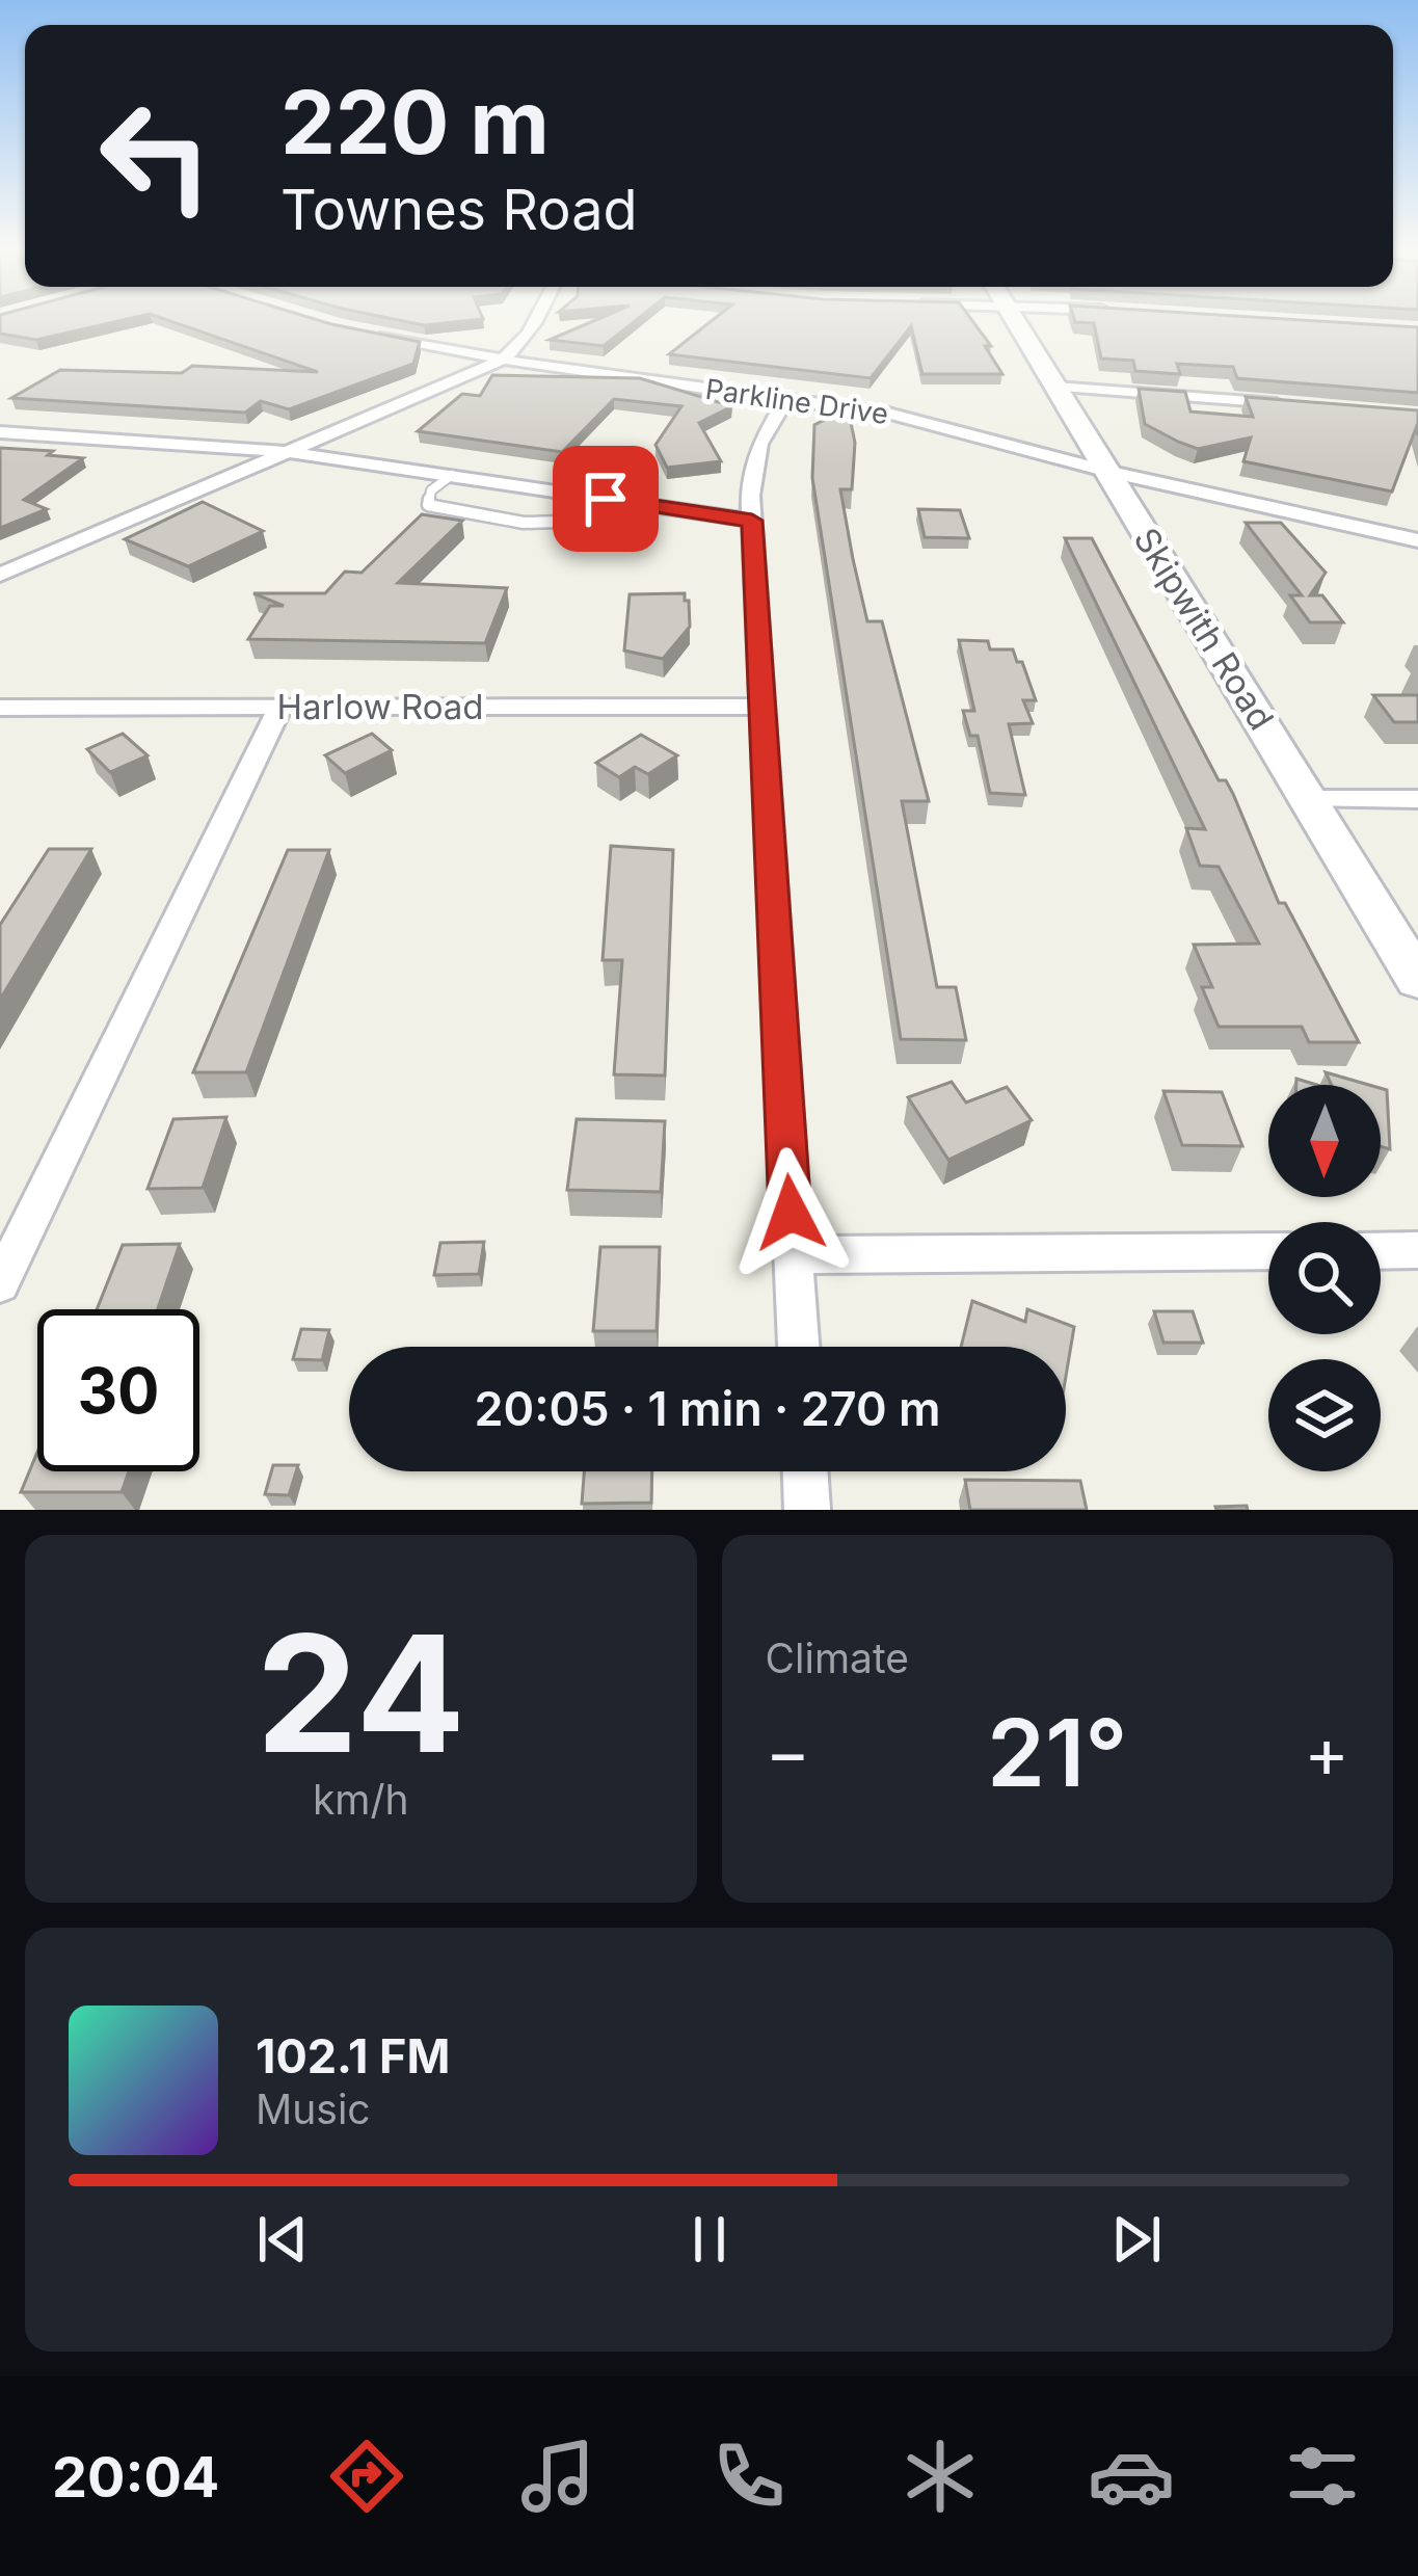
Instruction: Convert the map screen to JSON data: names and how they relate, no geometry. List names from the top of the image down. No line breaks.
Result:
{"streets":{"main road":["Skipwith Road"],"street":["Parkline Drive","Harlow Road"]},"crossings":[["Parkline Drive","Skipwith Road"]],"north":"bottom","page":{"turn":["220 m","Townes Road"],"limit":"30","trip":"20:05 · 1 min · 270 m","tile":[["24","km/h"],"Climate"],"heat":["−","21°","+"],"song":["102.1 FM","Music"],"tabs":"20:04"}}
